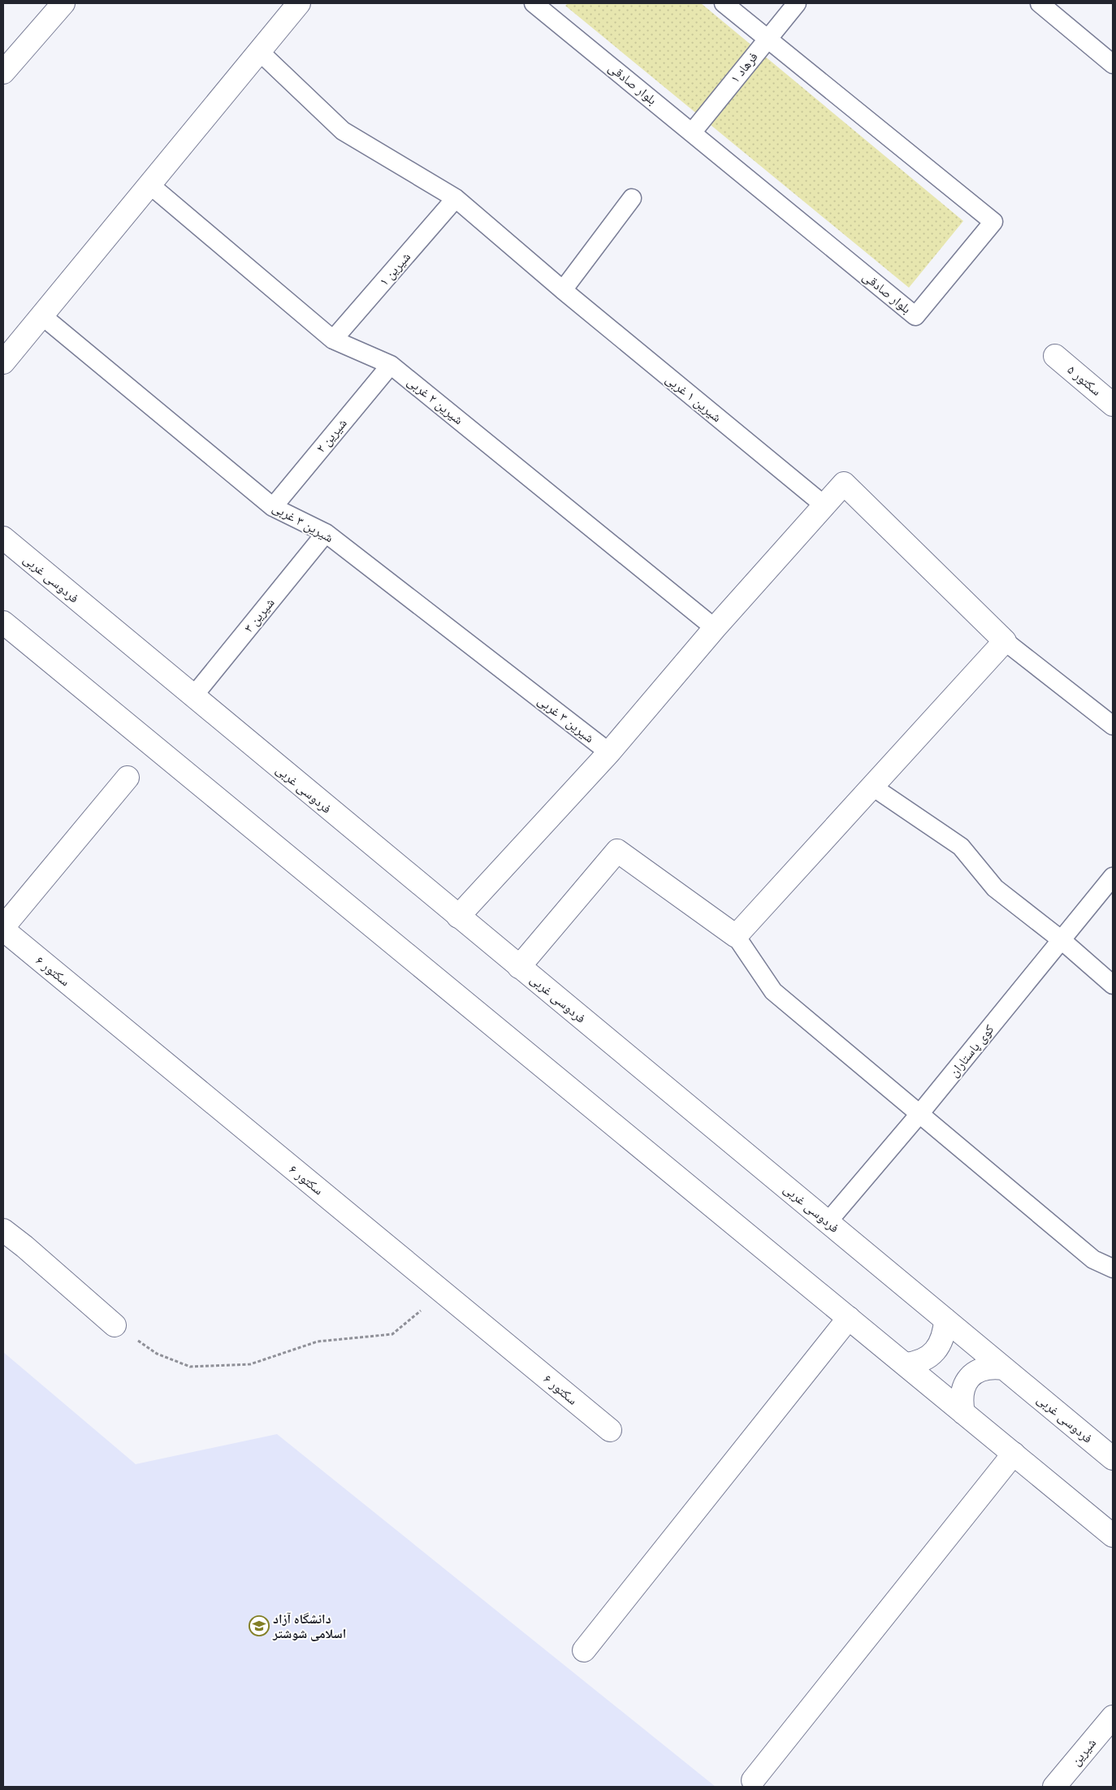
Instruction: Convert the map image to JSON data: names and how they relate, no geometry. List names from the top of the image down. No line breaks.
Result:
{"streets":{"street":["سکتور ۵","فردوسی غربی","سکتور ۶","شیرین"],"lane":["فرهاد ۱","بلوار صادقی","شیرین ۱","شیرین ۱ غربی","شیرین ۲ غربی","شیرین ۲","شیرین ۳ غربی","شیرین ۳","کوی پاستاران"]},"crossings":[["فرهاد ۱","بلوار صادقی"],["شیرین ۱","شیرین ۱ غربی"],["شیرین ۱","شیرین ۲ غربی"],["شیرین ۲ غربی","شیرین ۲"],["شیرین ۲","شیرین ۳ غربی"],["شیرین ۳ غربی","شیرین ۳"],["فردوسی غربی","شیرین ۳"],["فردوسی غربی","کوی پاستاران"]],"places":{"school or university":["دانشگاه آزاد اسلامی شوشتر"]}}
